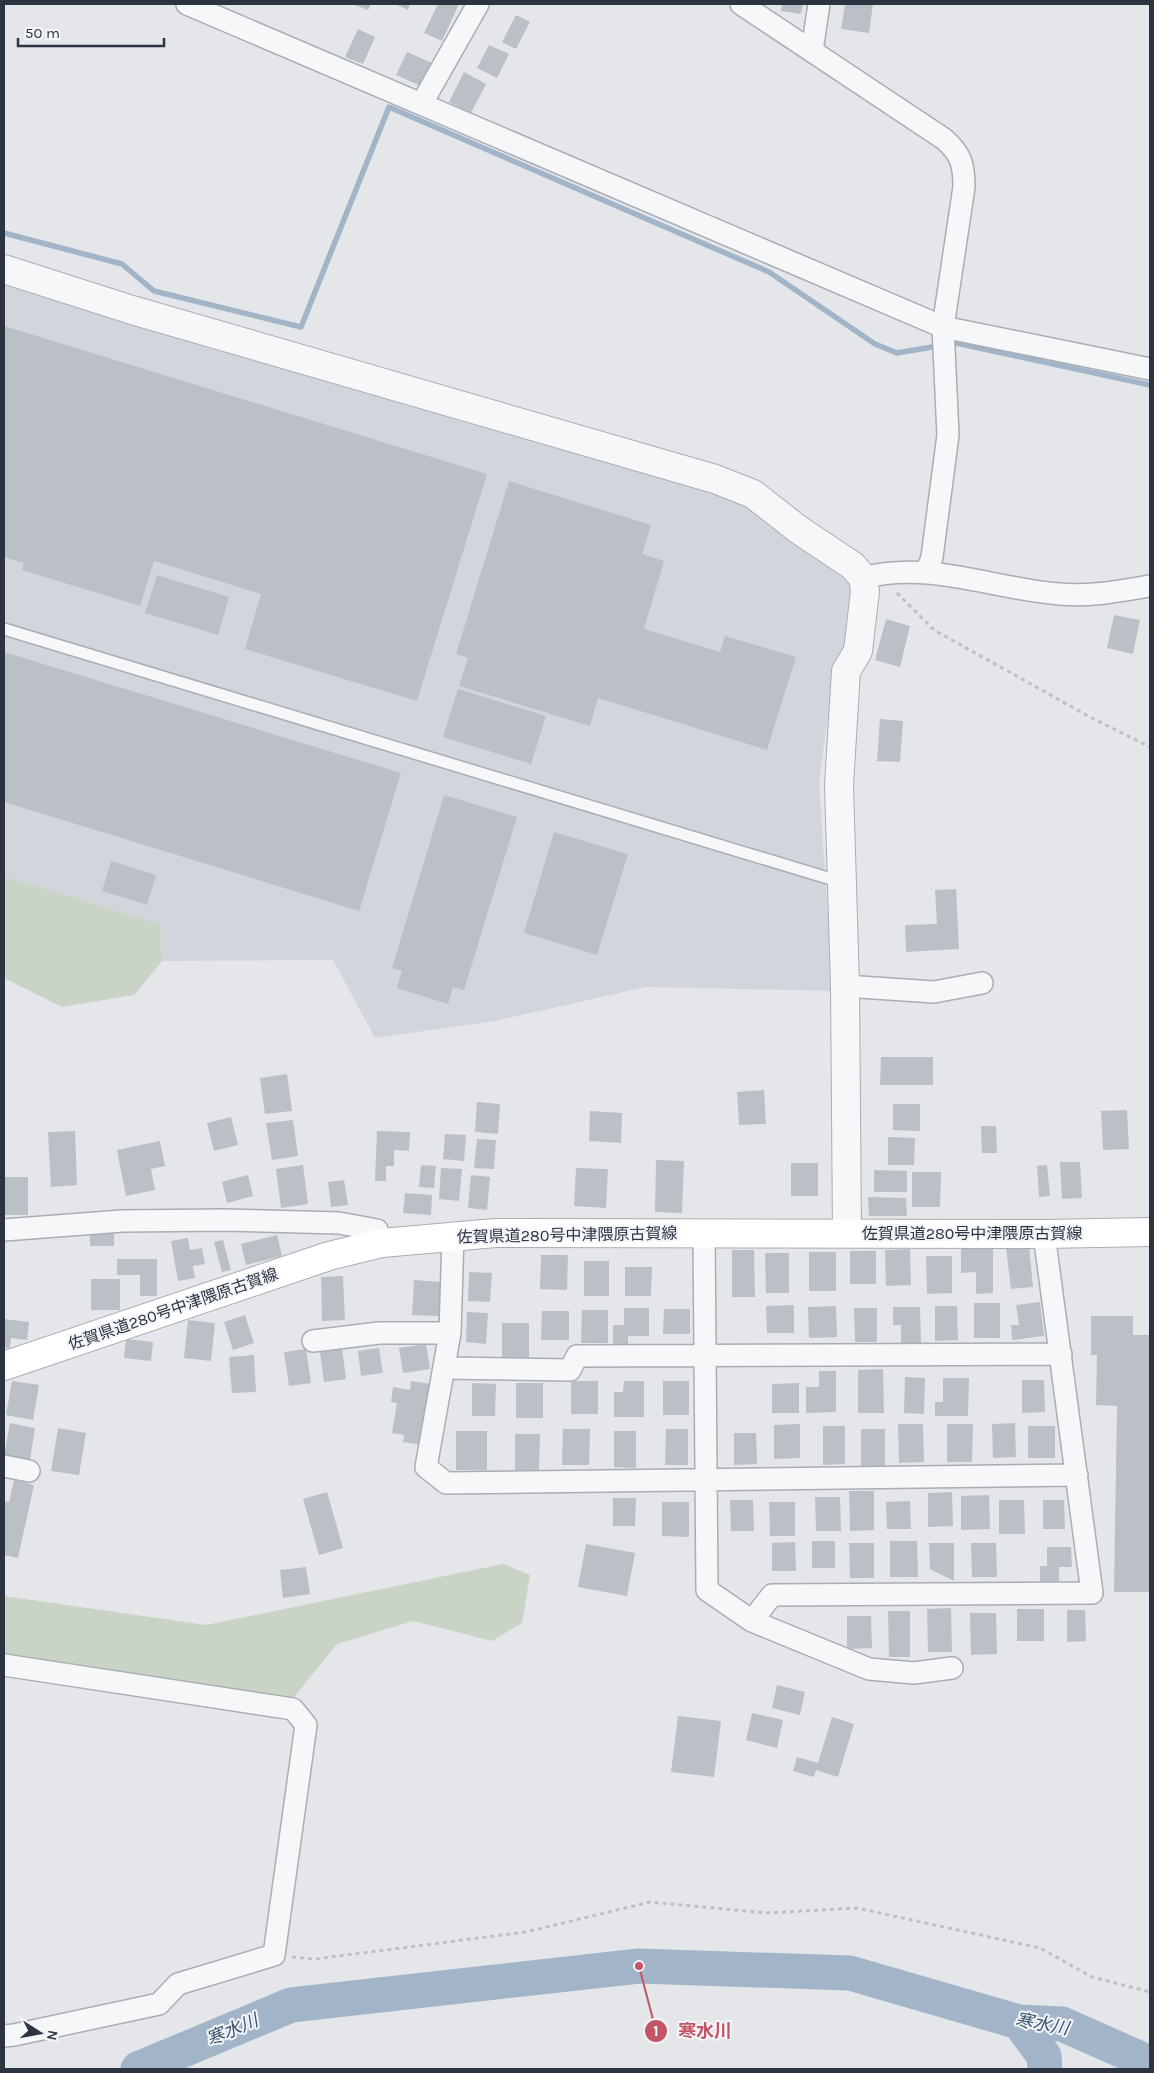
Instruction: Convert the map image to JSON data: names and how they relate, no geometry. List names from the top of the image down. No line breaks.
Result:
{"streets":{"main road":["佐賀県道280号中津隈原古賀線"]},"water":["寒水川"],"places":["寒水川"],"scale_bar":"50 m","north":"right"}
